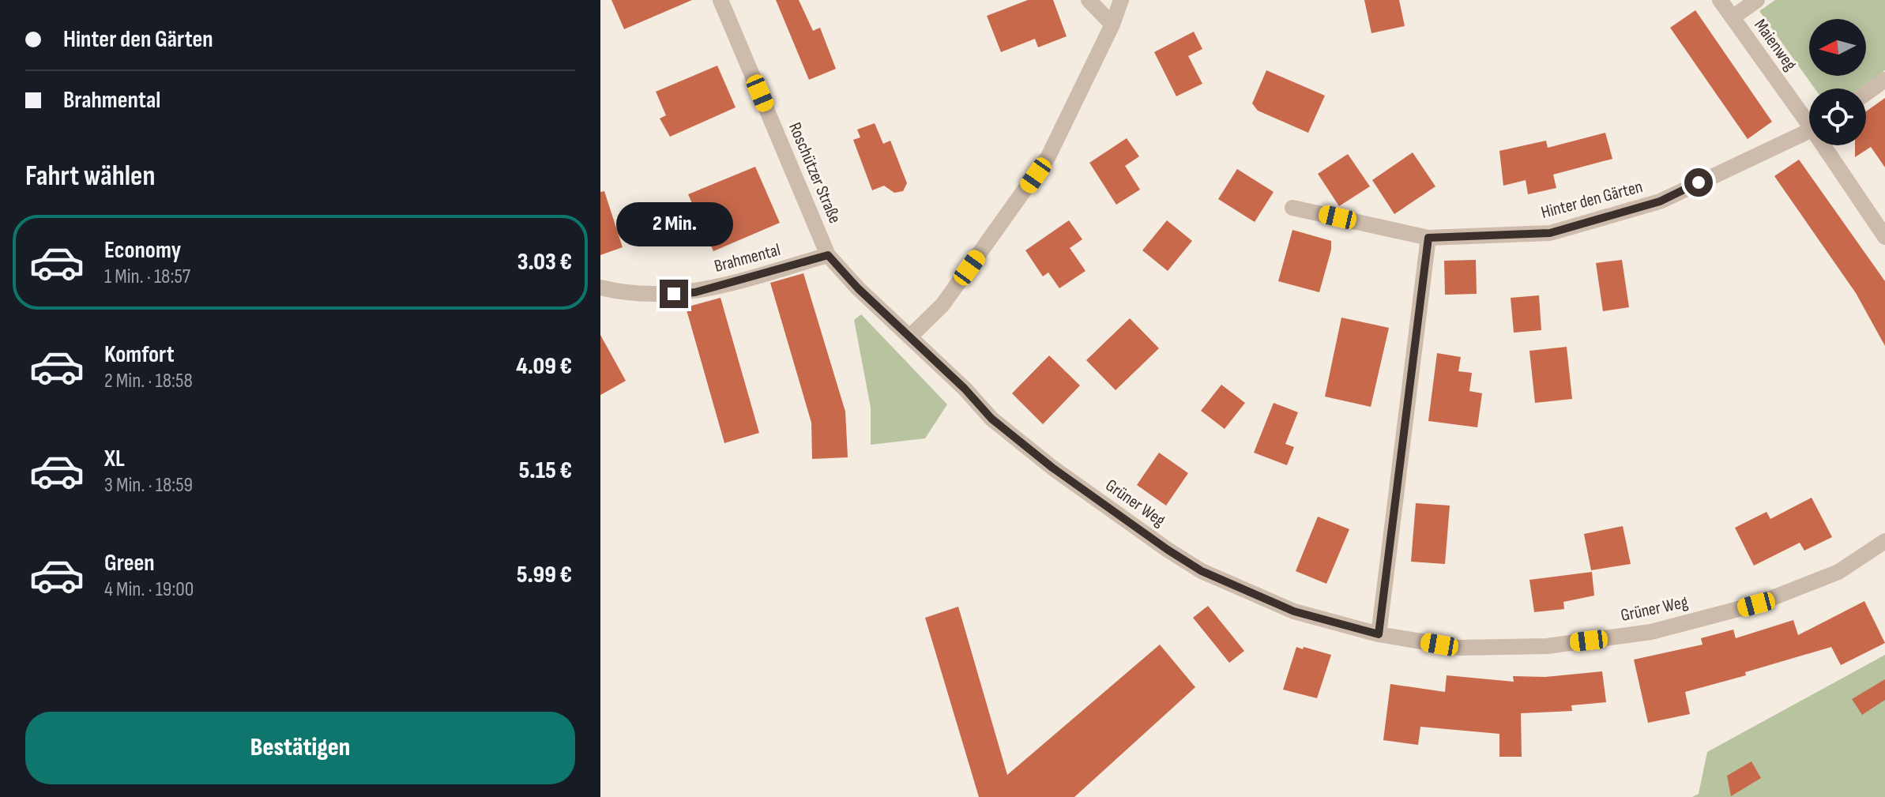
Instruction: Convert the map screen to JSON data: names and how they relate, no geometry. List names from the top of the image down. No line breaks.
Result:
{"streets":{"street":["Maienweg","Roschützer Straße","Hinter den Gärten","Brahmental","Grüner Weg"]},"crossings":[["Roschützer Straße","Brahmental"],["Roschützer Straße","Grüner Weg"]],"north":"left","page":{"banner":["Hinter den Gärten","Brahmental"],"heading":"Fahrt wählen","bubble":"2 Min.","list":[{"name":"Economy","note":"1 Min. · 18:57","value":"3.03 €"},{"name":"Komfort","note":"2 Min. · 18:58","value":"4.09 €"},{"name":"XL","note":"3 Min. · 18:59","value":"5.15 €"},{"name":"Green","note":"4 Min. · 19:00","value":"5.99 €"}],"buttons":"Bestätigen"}}
